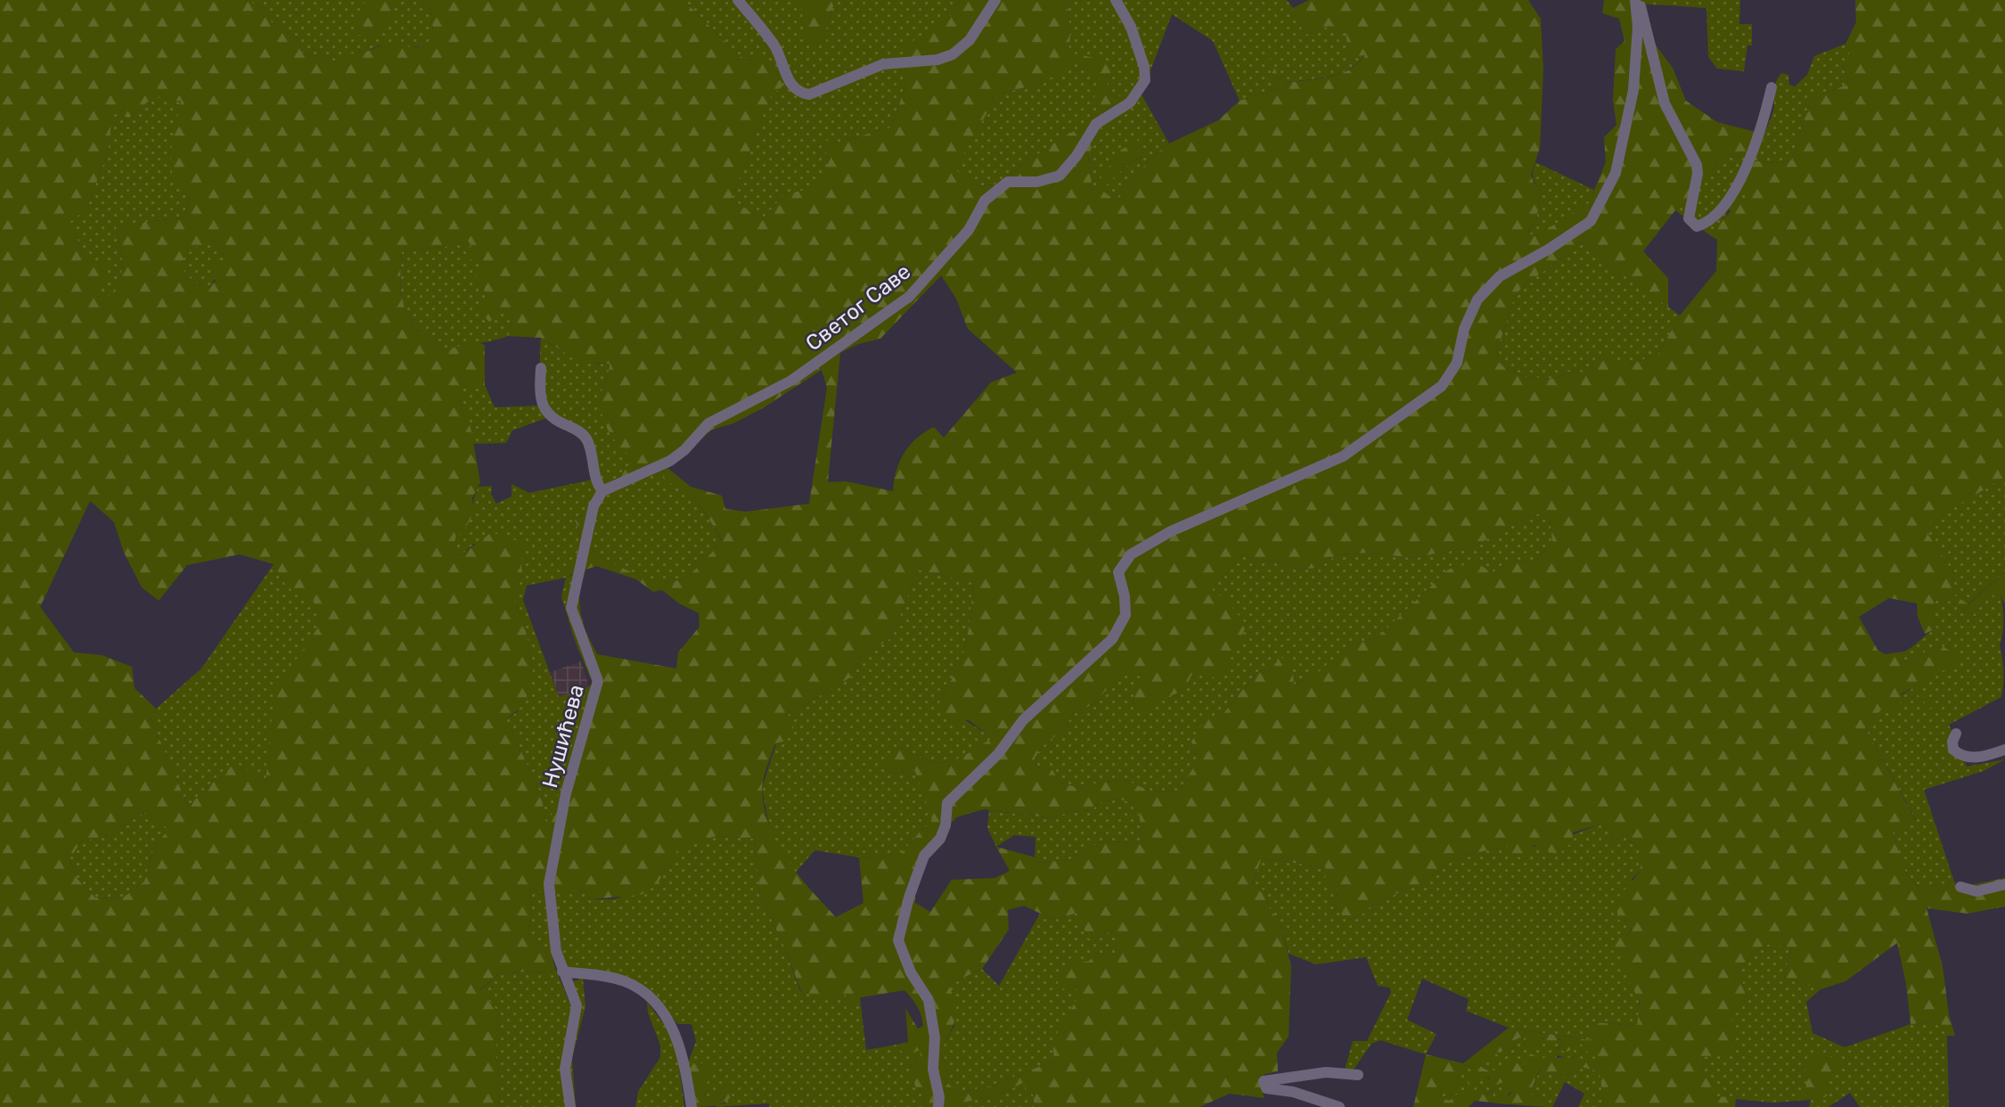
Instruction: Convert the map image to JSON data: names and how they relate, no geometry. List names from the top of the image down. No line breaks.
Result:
{"streets":{"street":["Светог Саве","Нушићева"]},"crossings":[["Светог Саве","Нушићева"]]}
